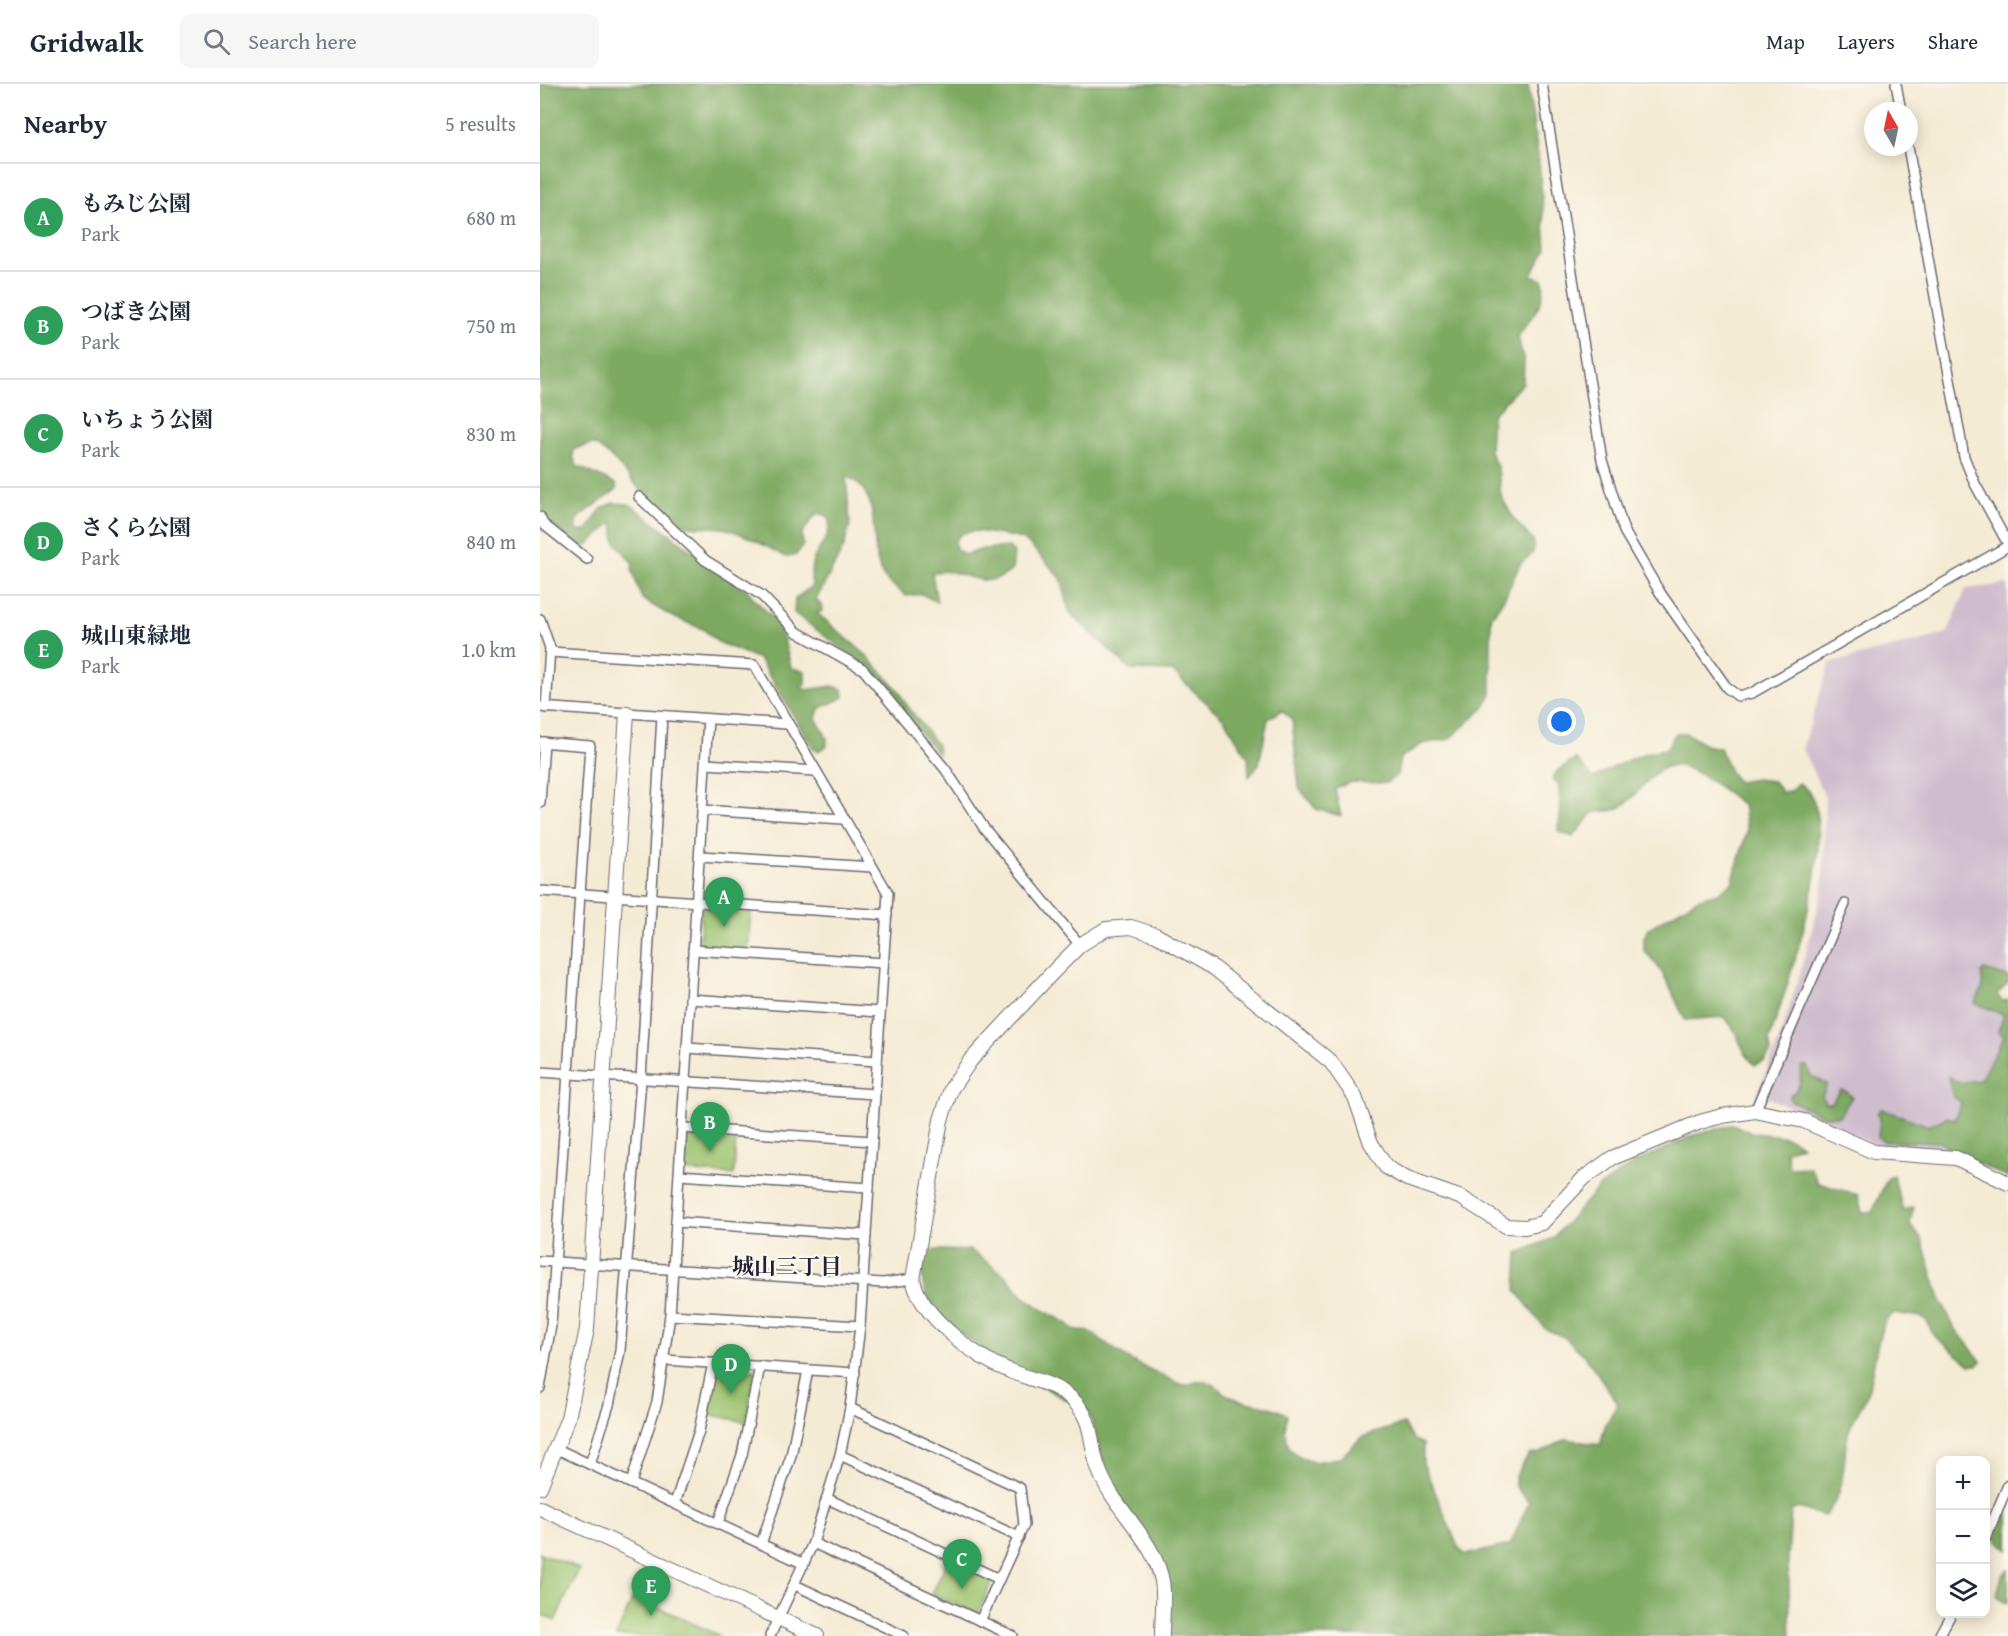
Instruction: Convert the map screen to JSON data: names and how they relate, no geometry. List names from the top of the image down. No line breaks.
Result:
{"districts":["城山三丁目"],"north":"top","page":{"header":"Gridwalk","search":"Search here","nav":["Map","Layers","Share"],"heading":["Nearby","5 results"],"list":[{"mark":"A","name":"もみじ公園","note":"Park","value":"680 m"},{"mark":"B","name":"つばき公園","note":"Park","value":"750 m"},{"mark":"C","name":"いちょう公園","note":"Park","value":"830 m"},{"mark":"D","name":"さくら公園","note":"Park","value":"840 m"},{"mark":"E","name":"城山東緑地","note":"Park","value":"1.0 km"}],"pins":["A","B","D","C","E"],"map_buttons":["+","−"]}}
